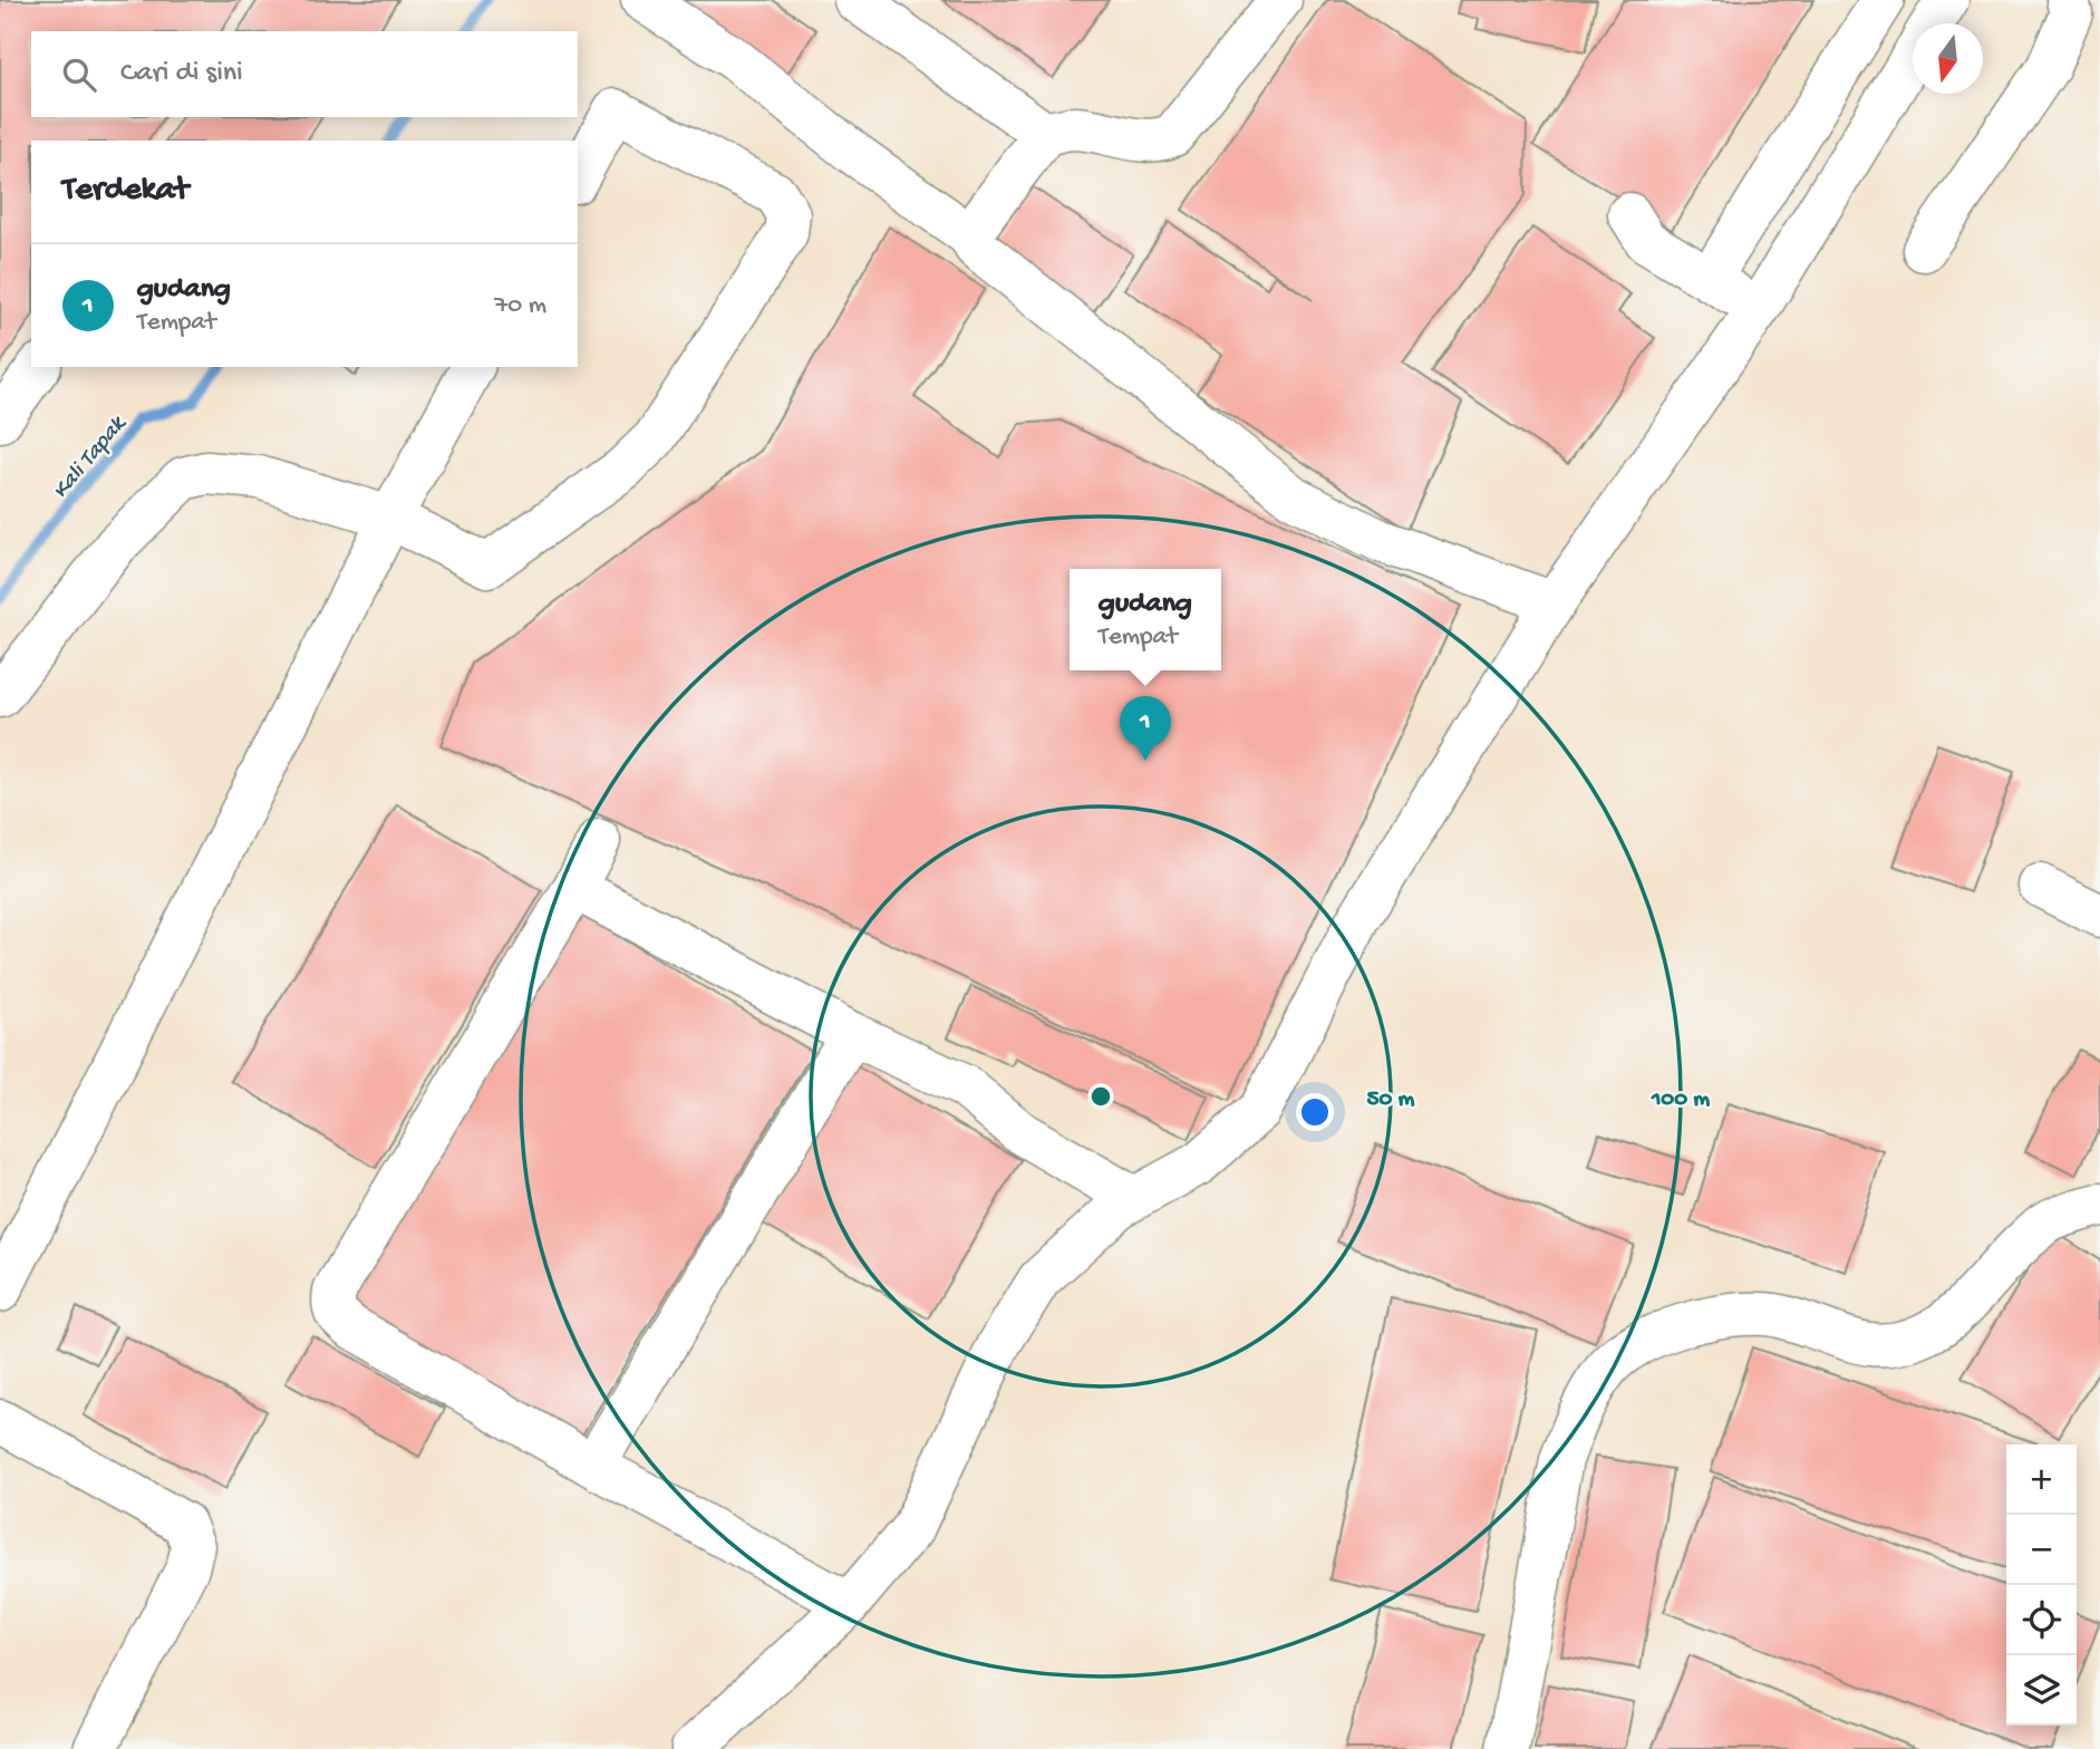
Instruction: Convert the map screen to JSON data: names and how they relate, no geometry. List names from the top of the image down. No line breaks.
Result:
{"water":["Kali Tapak"],"north":"bottom","page":{"search":"Cari di sini","heading":"Terdekat","list":[{"mark":"1","name":"gudang","note":"Tempat","value":"70 m"}],"popup":["gudang","Tempat"],"pins":"1","map_buttons":["+","−"]},"rings":["50 m","100 m"]}
